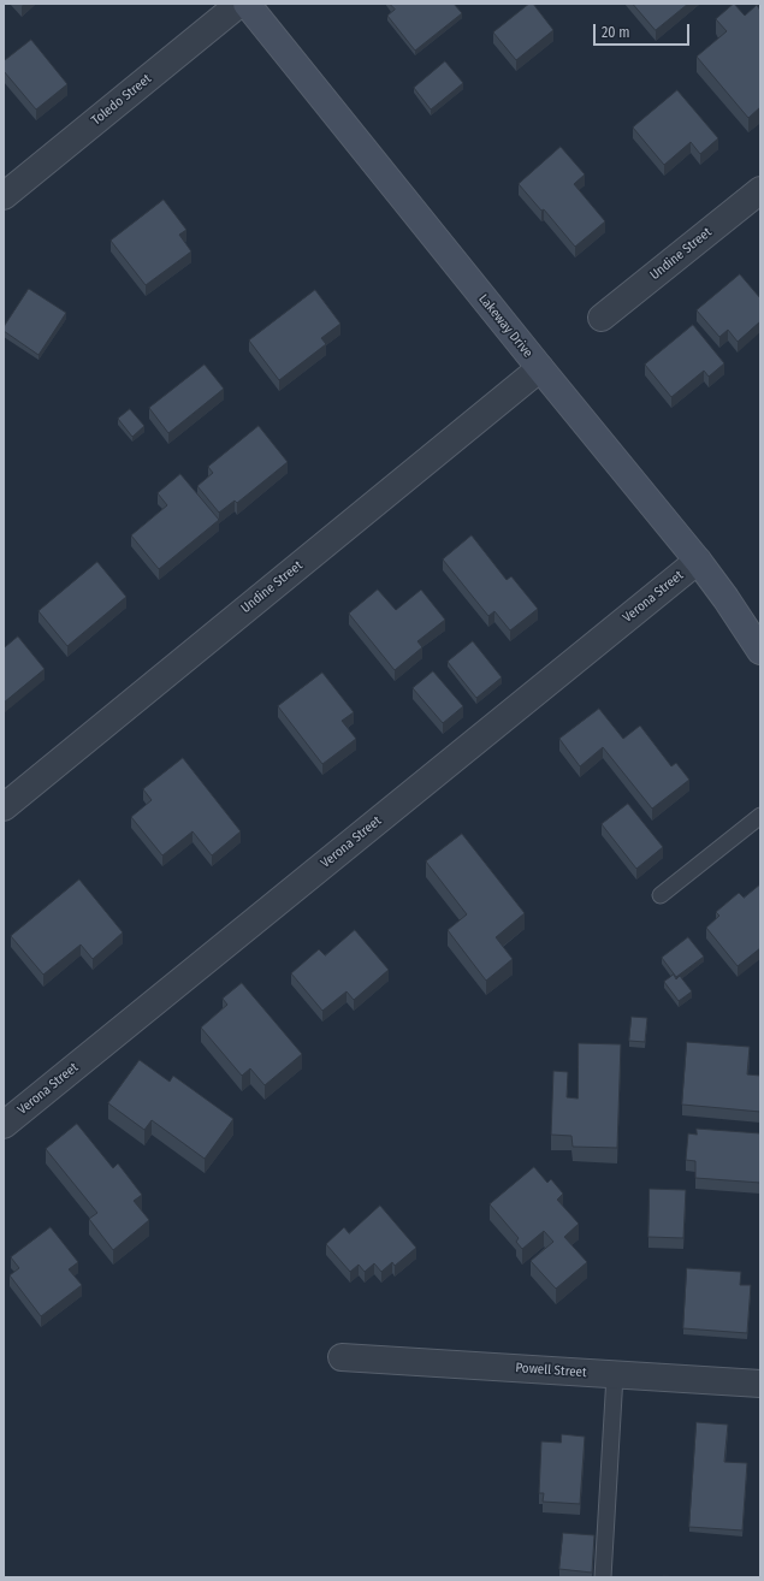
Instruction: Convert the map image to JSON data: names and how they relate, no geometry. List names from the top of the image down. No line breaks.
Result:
{"streets":{"main road":["Lakeway Drive"],"street":["Toledo Street","Undine Street","Verona Street","Powell Street"]},"crossings":[["Undine Street","Lakeway Drive"],["Lakeway Drive","Verona Street"]],"scale_bar":"20 m"}
